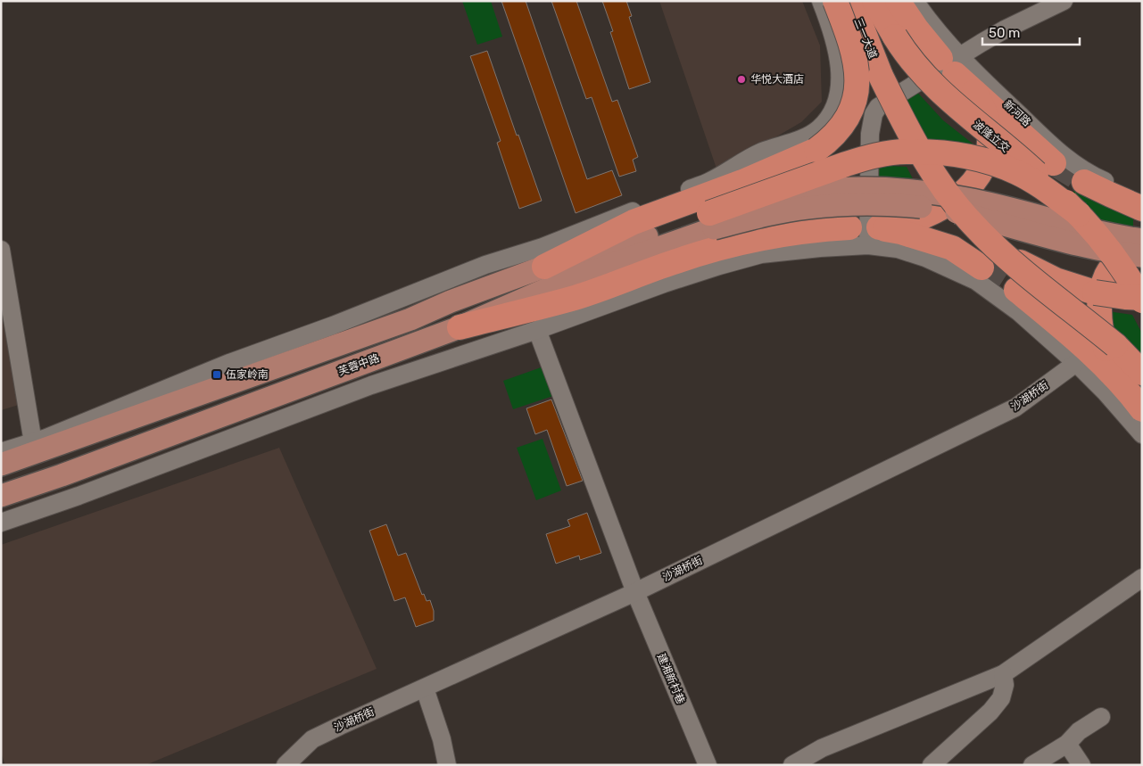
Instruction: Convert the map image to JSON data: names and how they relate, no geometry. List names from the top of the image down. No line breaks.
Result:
{"streets":{"highway":["三一大道","波隆立交"],"main road":["芙蓉中路"],"street":["新河路","沙湖桥街","建湘新村巷"]},"crossings":[["三一大道","波隆立交"],["沙湖桥街","建湘新村巷"]],"places":{"other":["华悦大酒店"],"transit":["伍家岭南"]},"scale_bar":"50 m"}
